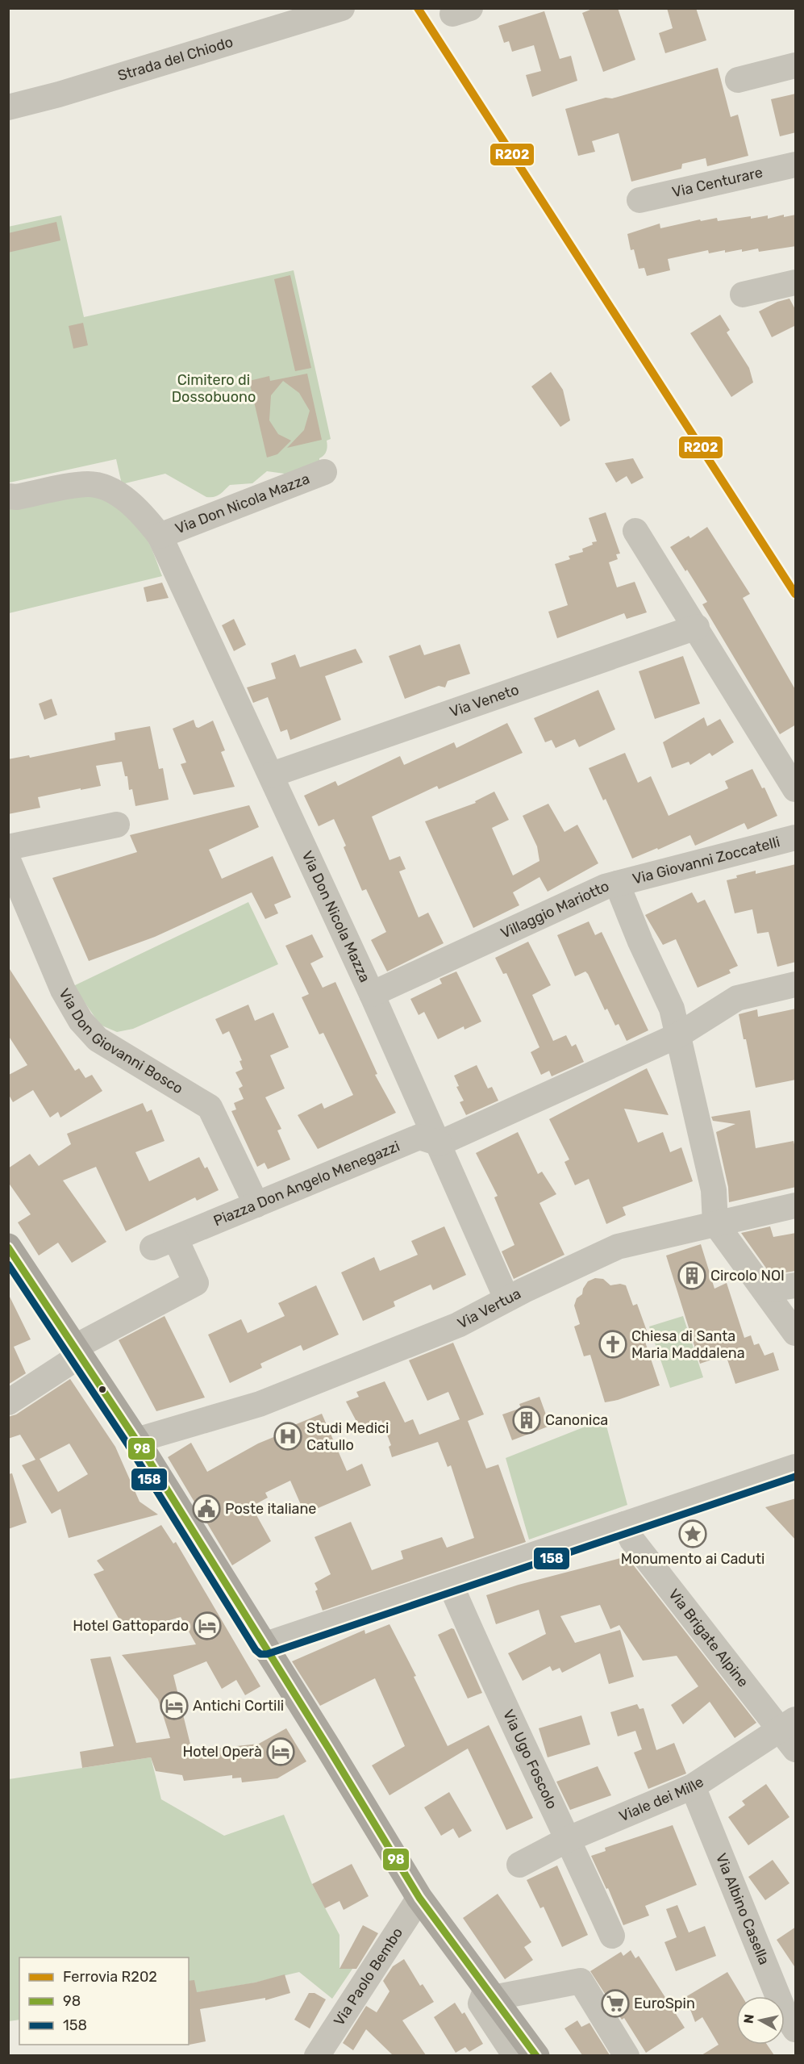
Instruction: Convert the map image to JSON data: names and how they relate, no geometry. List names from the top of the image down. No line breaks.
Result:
{"streets":{"street":["Strada del Chiodo","Via Centurare","Via Don Nicola Mazza","Via Veneto","Via Giovanni Zoccatelli","Villaggio Mariotto","Via Don Giovanni Bosco","Piazza Don Angelo Menegazzi","Via Vertua","Via Brigate Alpine","Via Ugo Foscolo","Viale dei Mille","Via Albino Casella","Via Paolo Bembo"]},"crossings":[["Via Don Nicola Mazza","Via Veneto"],["Via Don Nicola Mazza","Villaggio Mariotto"],["Via Don Nicola Mazza","Piazza Don Angelo Menegazzi"],["Via Don Nicola Mazza","Via Vertua"],["Via Giovanni Zoccatelli","Villaggio Mariotto"],["Villaggio Mariotto","Via Vertua"],["Via Don Giovanni Bosco","Piazza Don Angelo Menegazzi"],["Via Brigate Alpine","Viale dei Mille"],["Via Ugo Foscolo","Viale dei Mille"],["Viale dei Mille","Via Albino Casella"]],"parks":["Cimitero di Dossobuono"],"places":{"building":["Circolo NOI","Canonica"],"church":["Chiesa di Santa Maria Maddalena"],"hospital":["Studi Medici Catullo"],"public building":["Poste italiane"],"place":["Monumento ai Caduti"],"hotel":["Hotel Gattopardo","Antichi Cortili","Hotel Operà"],"supermarket":["EuroSpin"]},"lines":["rail line R202","transit line 98","transit line 158"],"legend":["Ferrovia R202","98","158"],"north":"left"}
